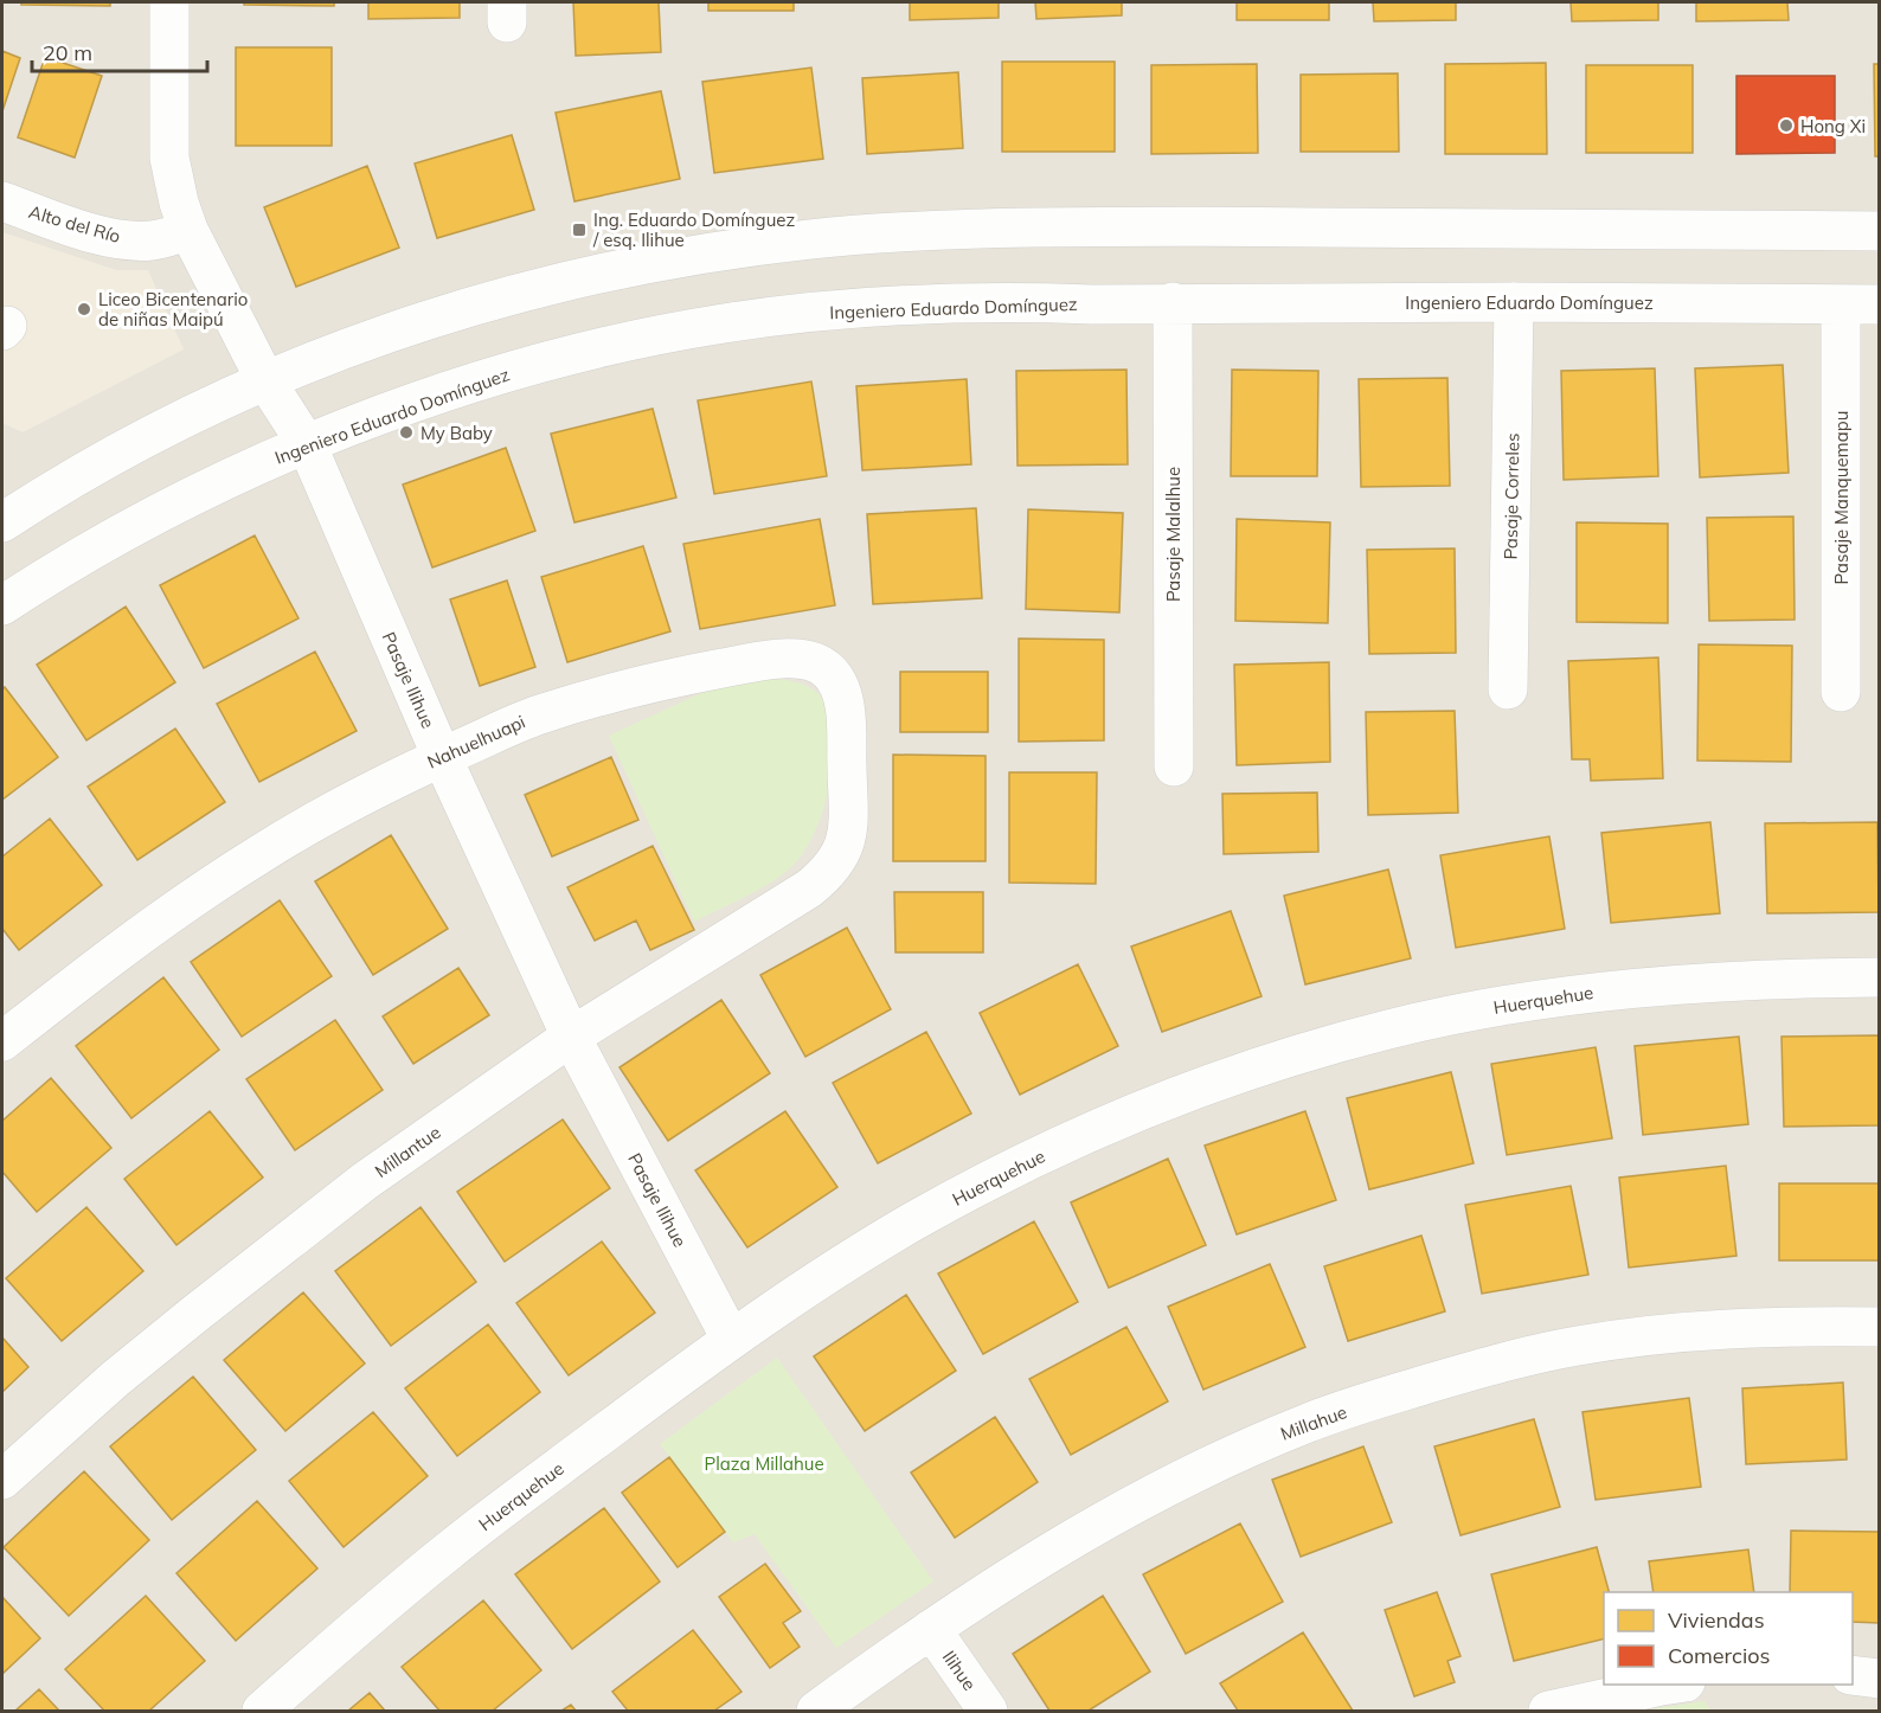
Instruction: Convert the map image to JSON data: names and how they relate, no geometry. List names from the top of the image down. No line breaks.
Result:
{"streets":{"street":["Alto del Río","Ingeniero Eduardo Domínguez","Pasaje Correles","Pasaje Manquemapu","Pasaje Malalhue","Pasaje Ilihue","Nahuelhuapi","Huerquehue","Millantue","Millahue","Ilihue"]},"crossings":[["Alto del Río","Pasaje Ilihue"],["Ingeniero Eduardo Domínguez","Pasaje Correles"],["Ingeniero Eduardo Domínguez","Pasaje Manquemapu"],["Ingeniero Eduardo Domínguez","Pasaje Malalhue"],["Ingeniero Eduardo Domínguez","Pasaje Ilihue"],["Pasaje Ilihue","Nahuelhuapi"],["Pasaje Ilihue","Huerquehue"],["Pasaje Ilihue","Millantue"],["Nahuelhuapi","Millantue"],["Millahue","Ilihue"]],"parks":["Plaza Millahue"],"places":{"other":["Hong Xi","Liceo Bicentenario de niñas Maipú","My Baby"],"transit":["Ing. Eduardo Domínguez / esq. Ilihue"]},"legend":["Viviendas","Comercios"],"scale_bar":"20 m"}
